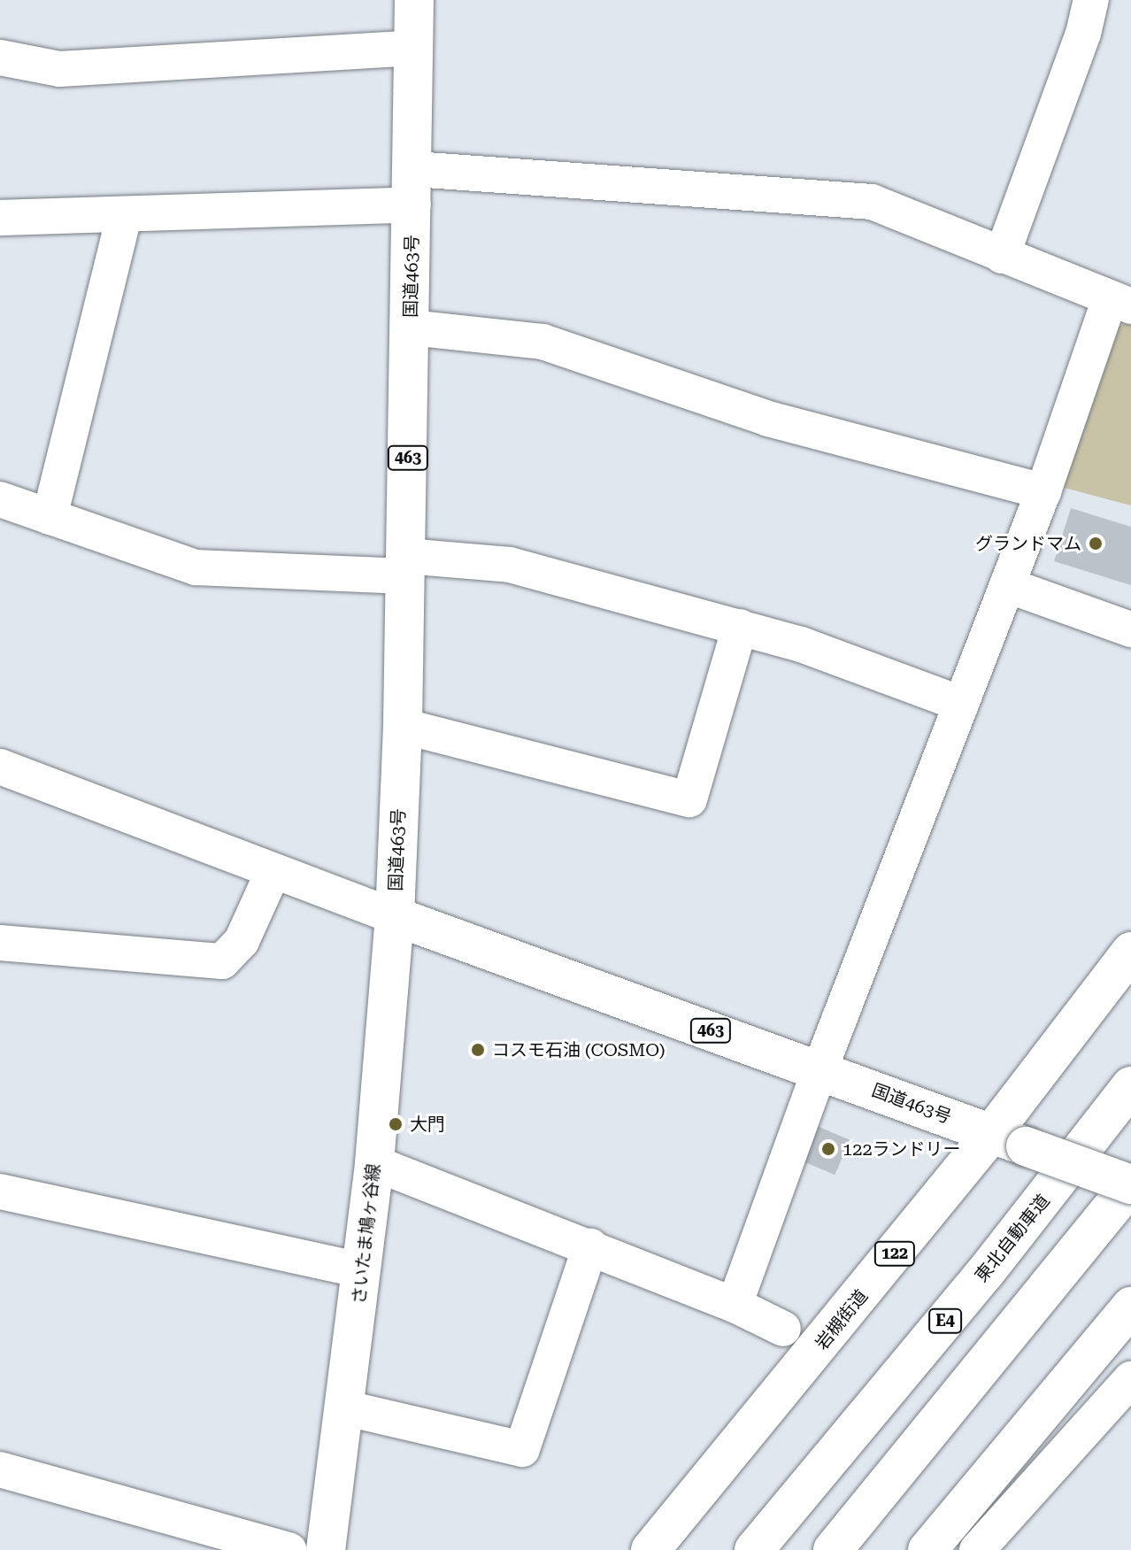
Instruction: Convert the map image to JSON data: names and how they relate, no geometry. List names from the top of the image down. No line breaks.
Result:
{"streets":{"main road":["国道463号","463","さいたま鳩ヶ谷線","東北自動車道","122","岩槻街道","E4"]},"crossings":[["国道463号","さいたま鳩ヶ谷線"],["国道463号","岩槻街道"]],"places":["グランドマム","コスモ石油 (COSMO)","大門","122ランドリー"]}
